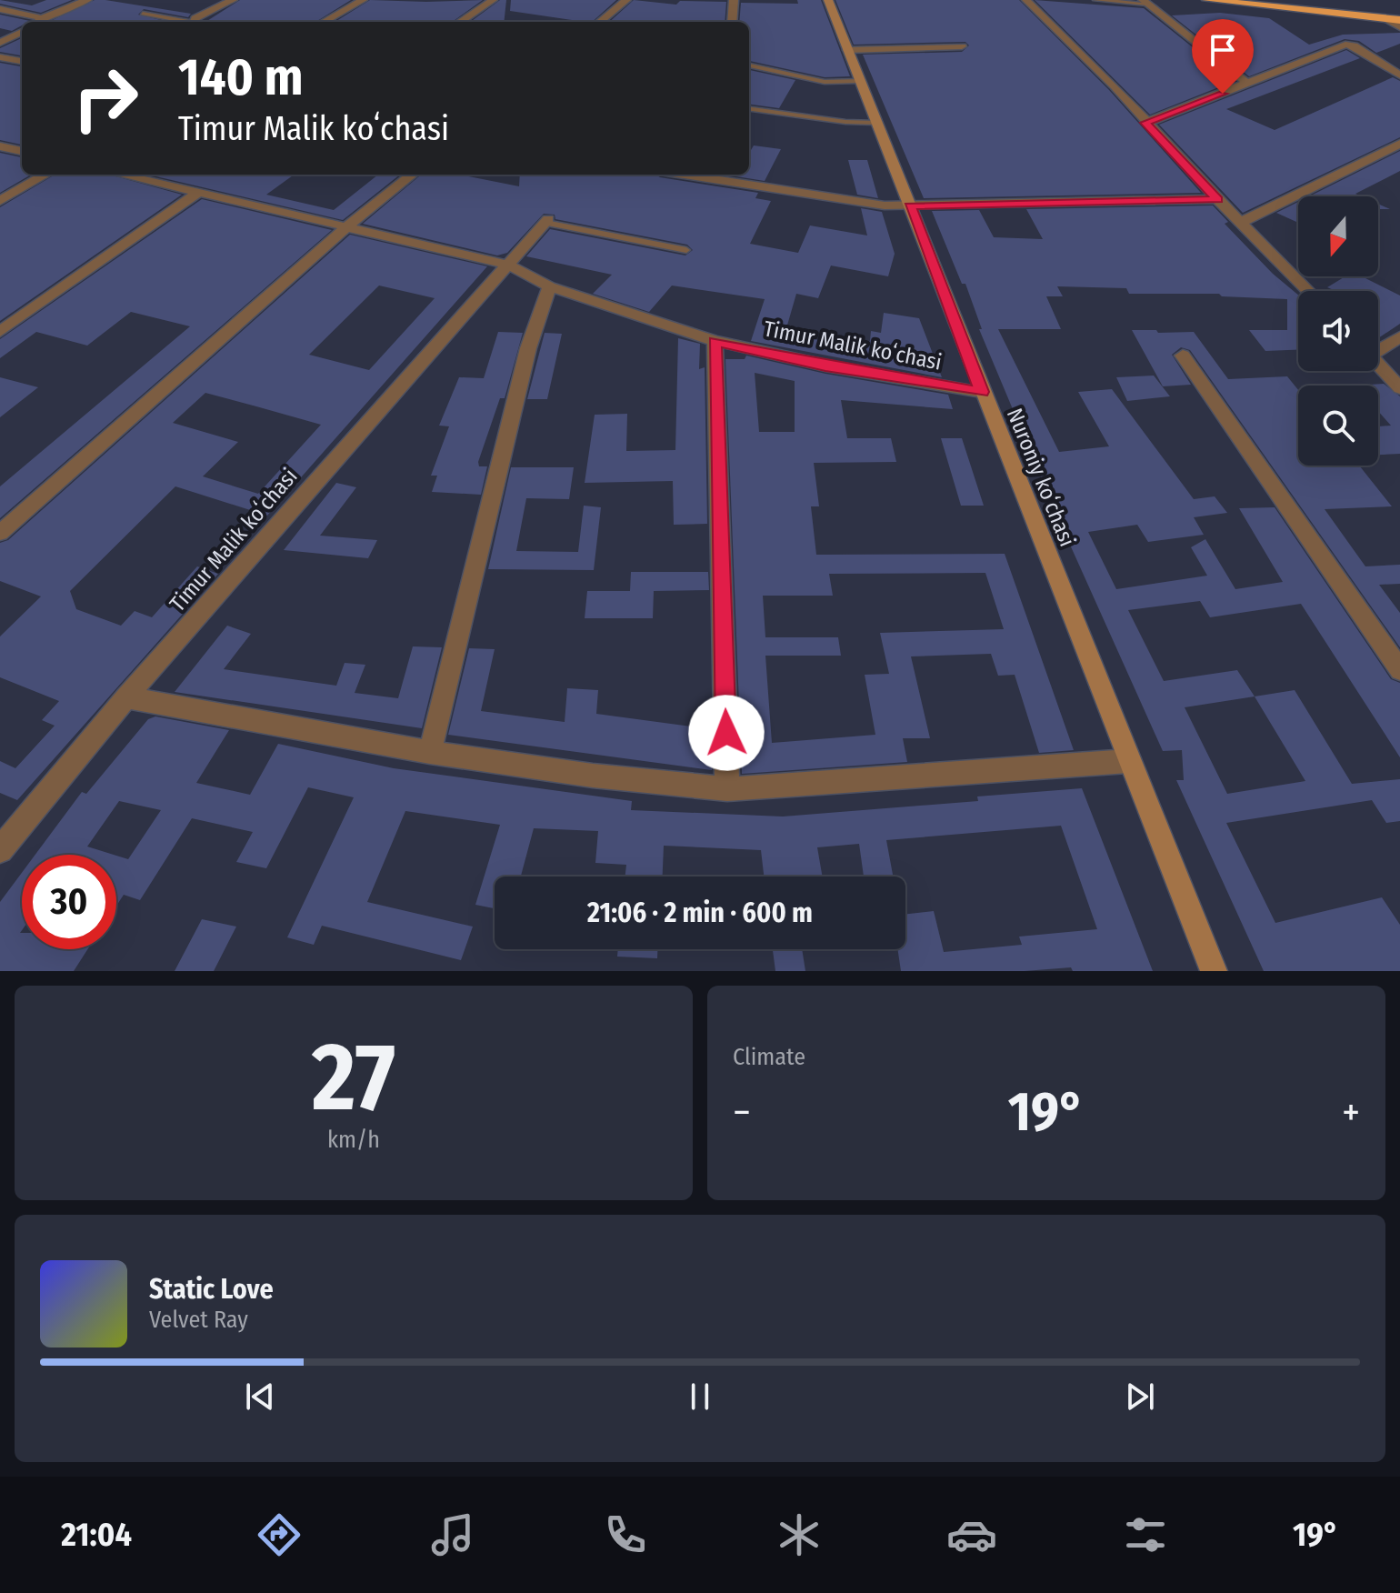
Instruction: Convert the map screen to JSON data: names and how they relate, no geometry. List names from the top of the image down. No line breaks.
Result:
{"streets":{"street":["Timur Malik koʻchasi","Nuroniy koʻchasi"]},"crossings":[["Timur Malik koʻchasi","Nuroniy koʻchasi"]],"north":"bottom","page":{"turn":["140 m","Timur Malik koʻchasi"],"limit":"30","trip":"21:06 · 2 min · 600 m","tile":[["27","km/h"],"Climate"],"heat":["−","19°","+"],"song":["Static Love","Velvet Ray"],"tabs":["21:04","19°"]}}
